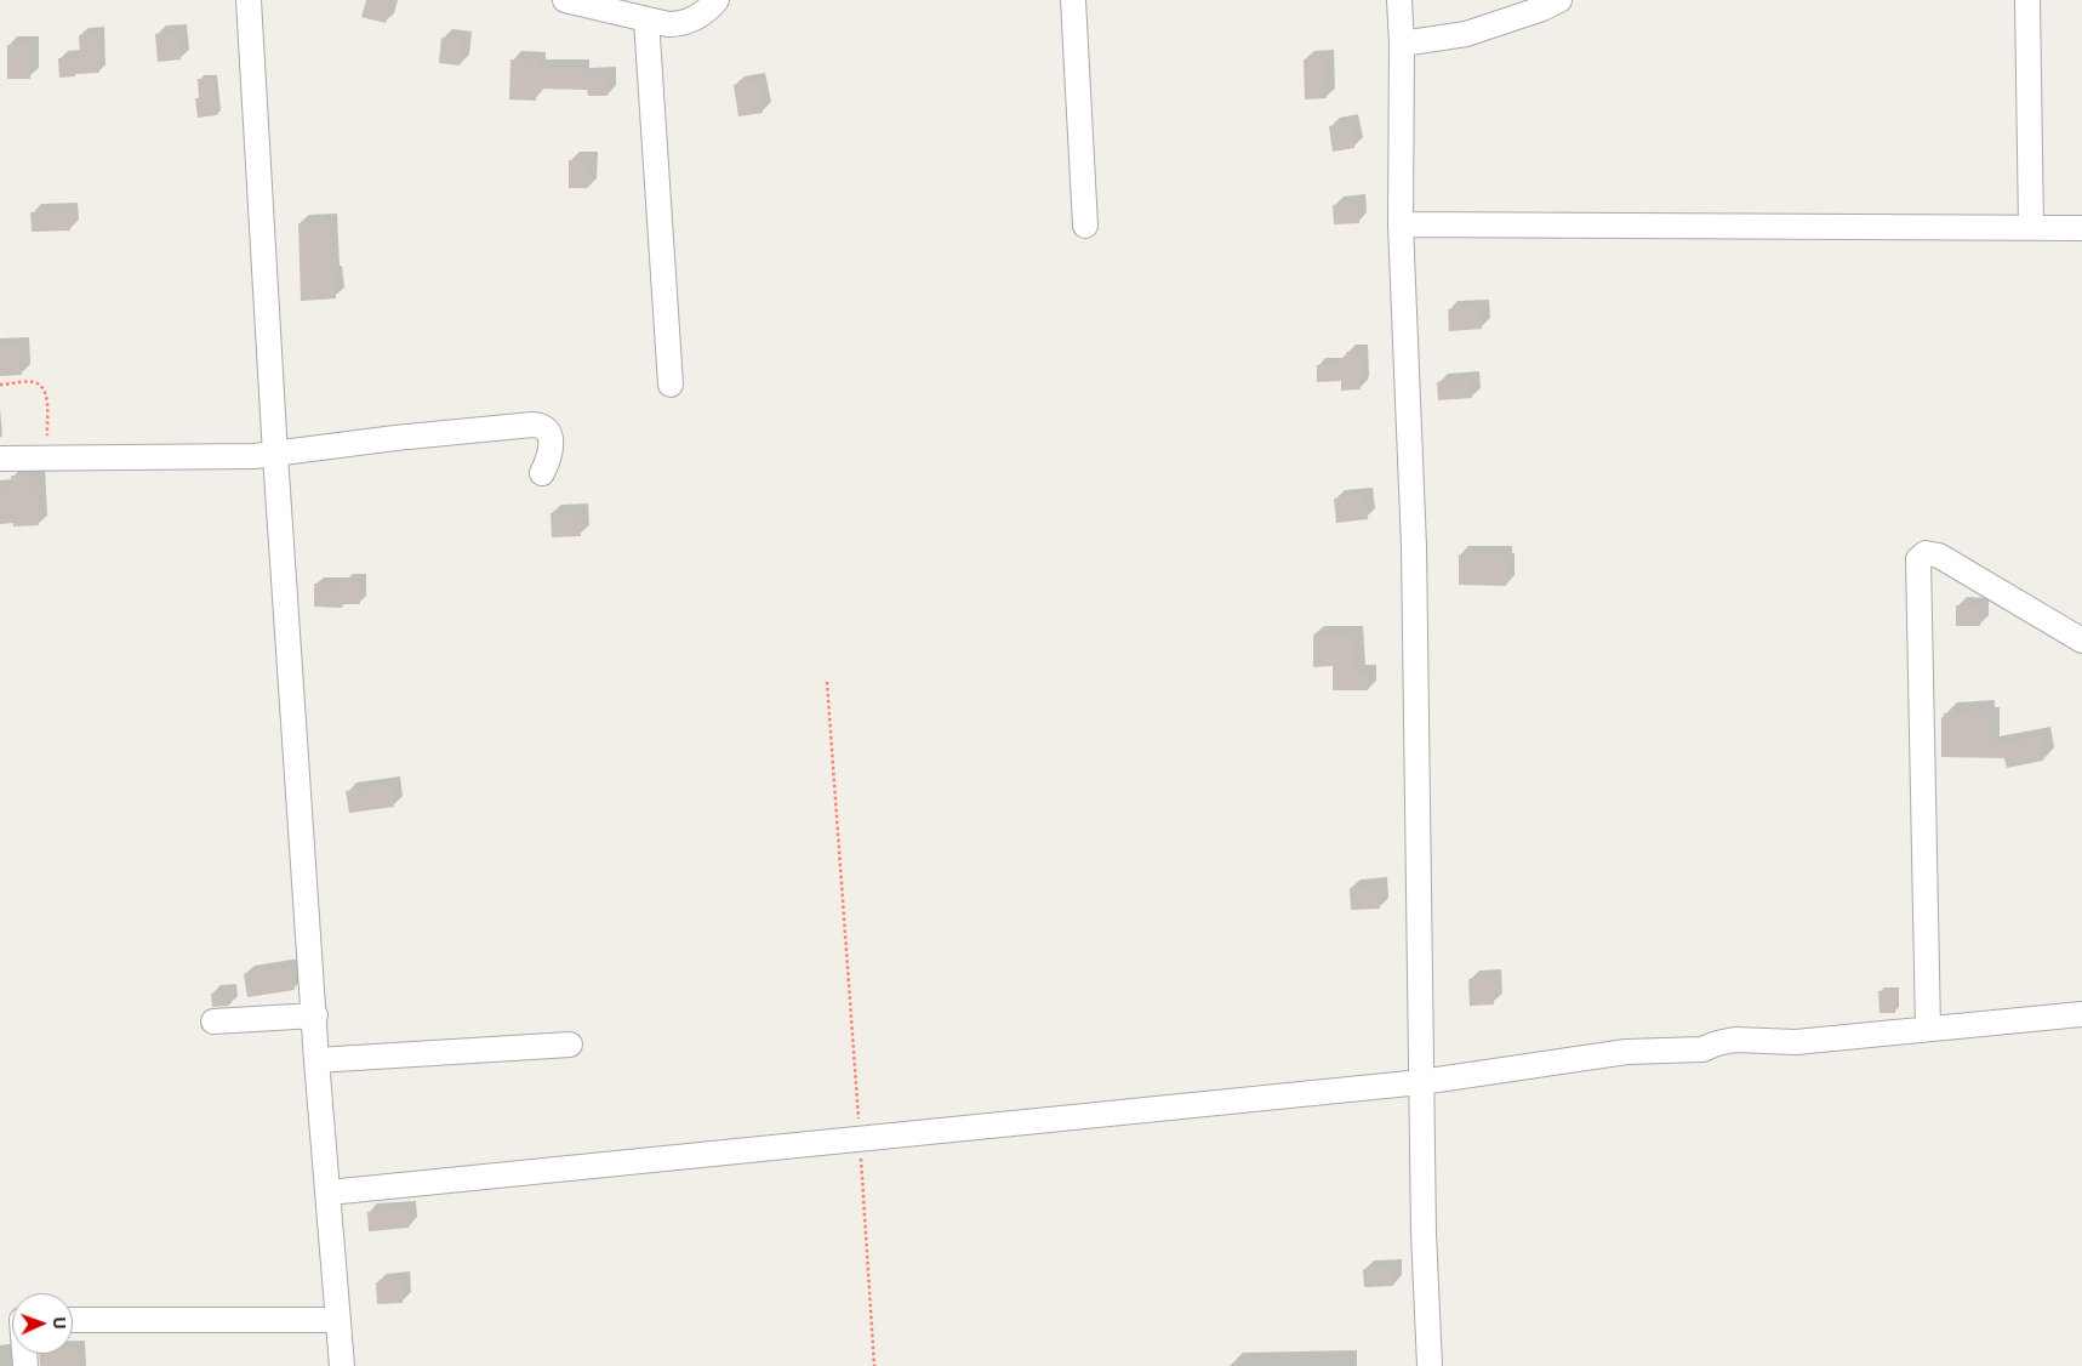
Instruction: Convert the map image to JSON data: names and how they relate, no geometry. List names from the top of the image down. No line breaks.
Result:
{"north":"right"}
